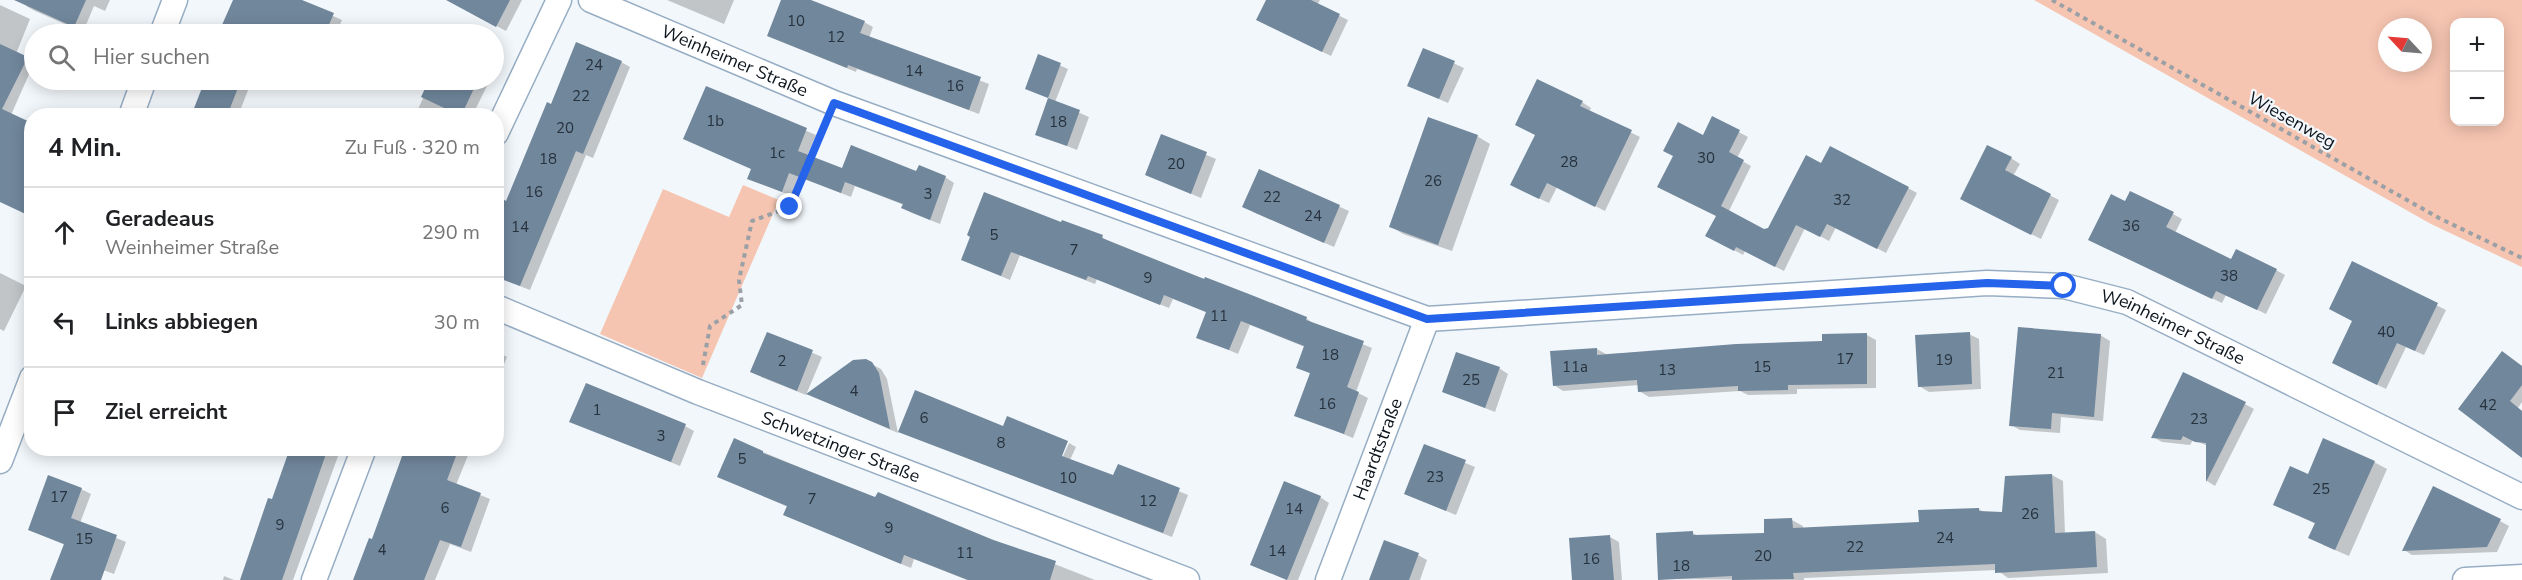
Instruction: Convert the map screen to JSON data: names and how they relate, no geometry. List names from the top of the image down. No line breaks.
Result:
{"streets":{"street":["Weinheimer Straße","Schwetzinger Straße","Haardtstraße"],"path":["Wiesenweg"]},"crossings":[["Weinheimer Straße","Haardtstraße"]],"house_numbers":["10","12","24","14","16","22","1b","18","20","1c","30","18","28","20","26","16","3","22","32","24","36","14","5","7","38","9","11","40","18","17","19","2","11a","15","13","21","25","4","16","42","1","6","23","3","8","5","23","10","25","17","7","12","6","14","26","9","9","24","15","22","4","14","11","20","16","18"],"north":"top left","page":{"map_buttons":["+","−"],"search":"Hier suchen","heading":["4 Min.","Zu Fuß · 320 m"],"list":[["Geradeaus","Weinheimer Straße","290 m"],["Links abbiegen","30 m"],"Ziel erreicht"]}}
